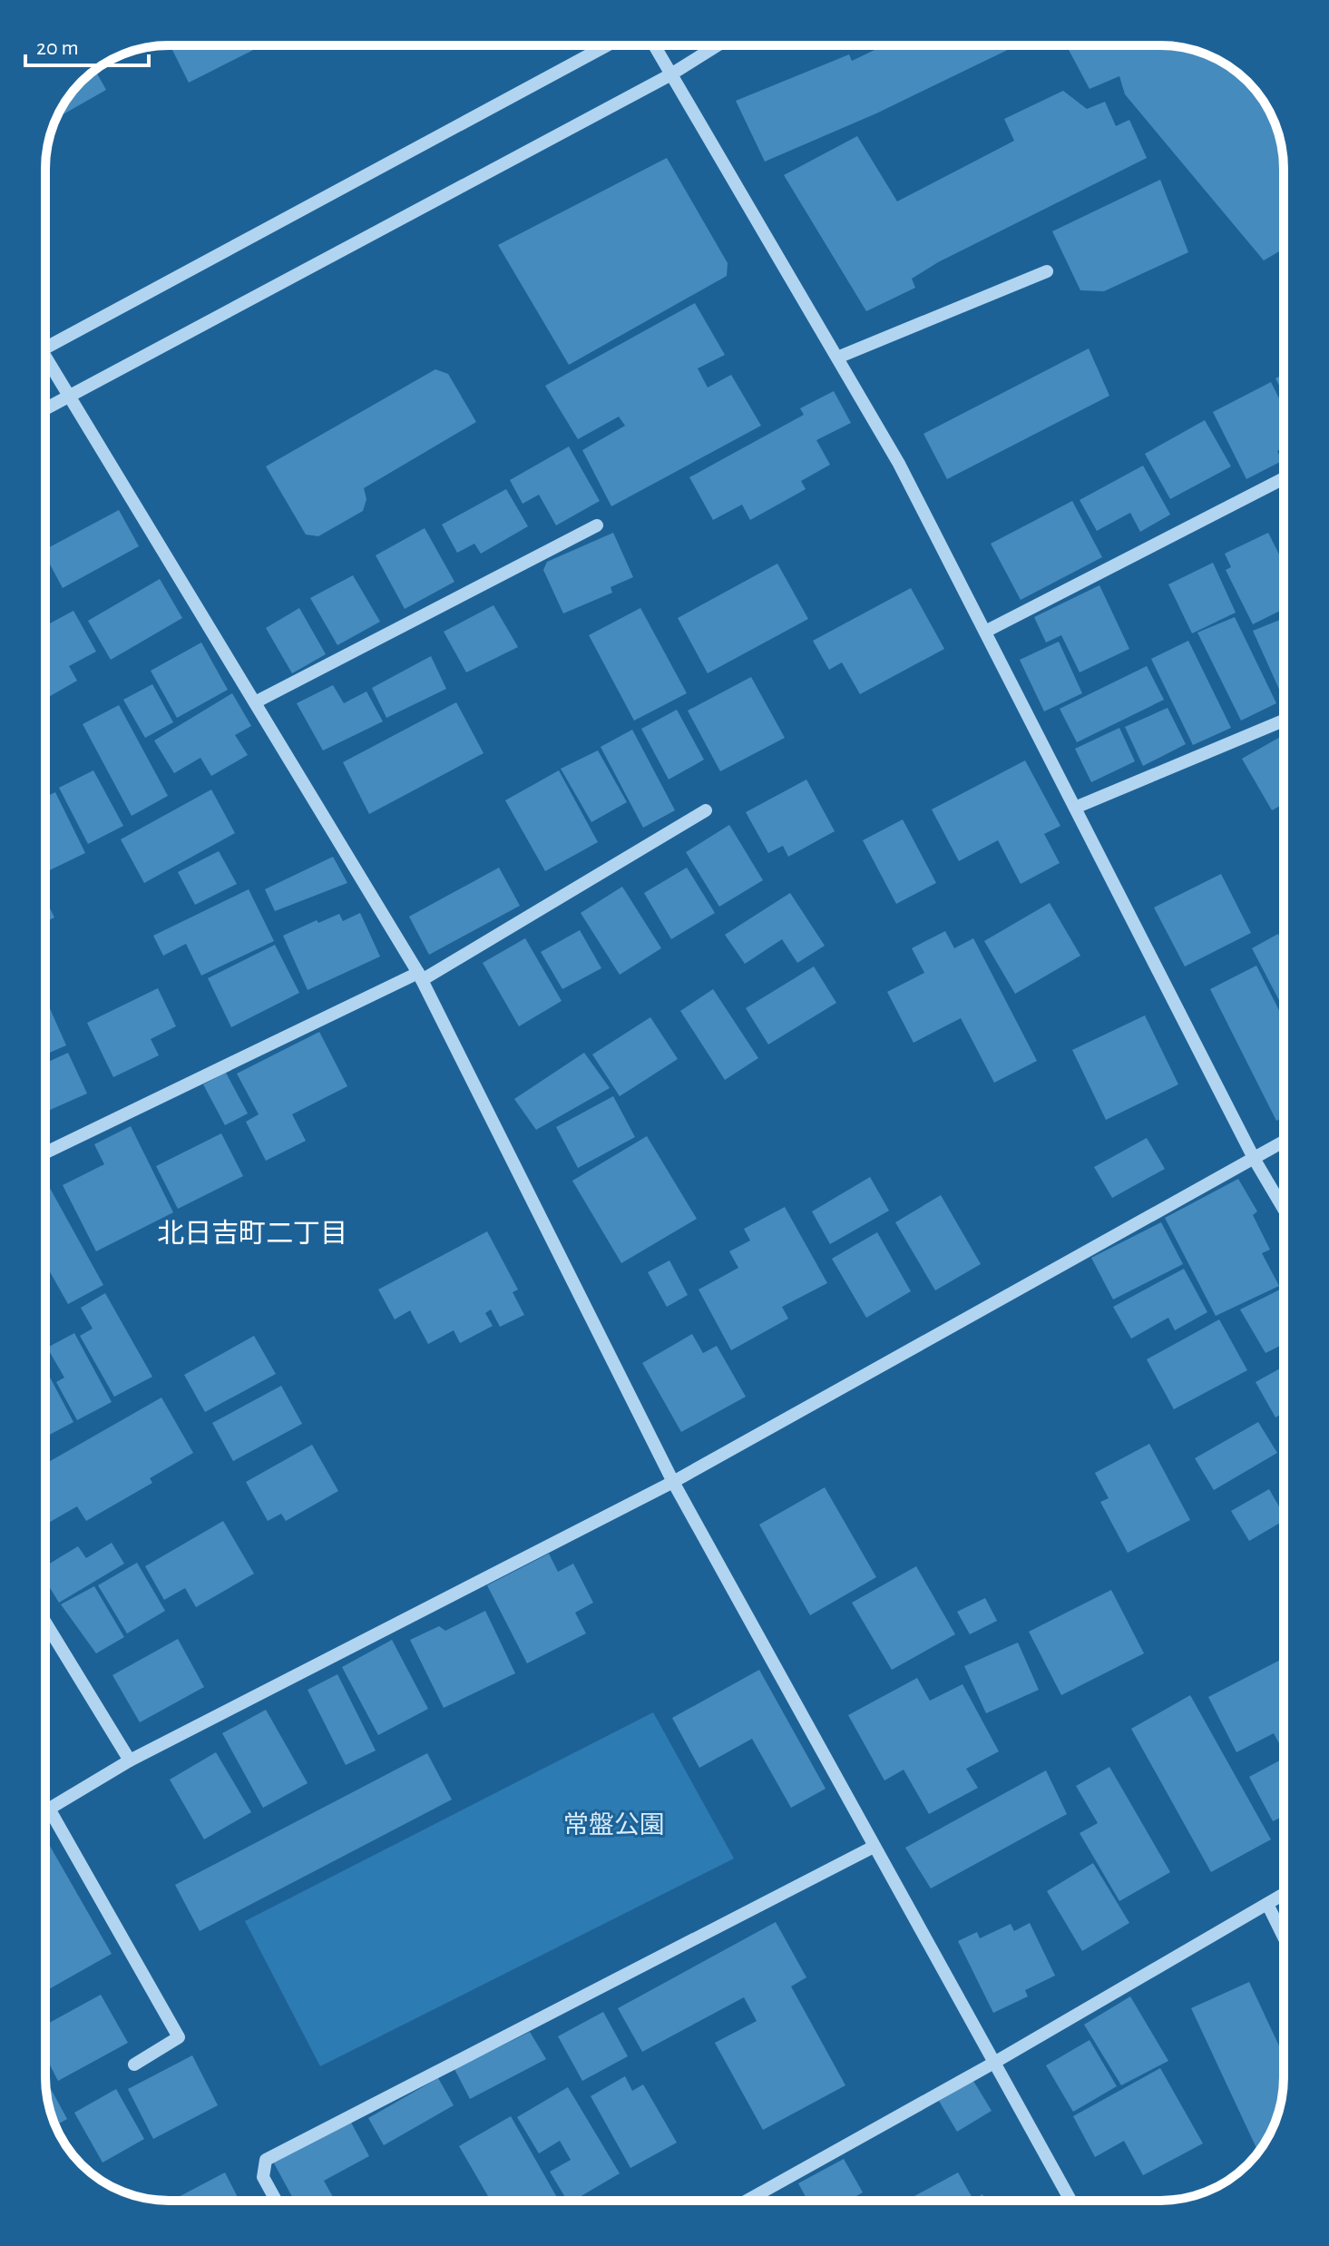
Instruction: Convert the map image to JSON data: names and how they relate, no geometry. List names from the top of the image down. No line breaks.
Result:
{"districts":["北日吉町二丁目"],"parks":["常盤公園"],"scale_bar":"20 m"}
